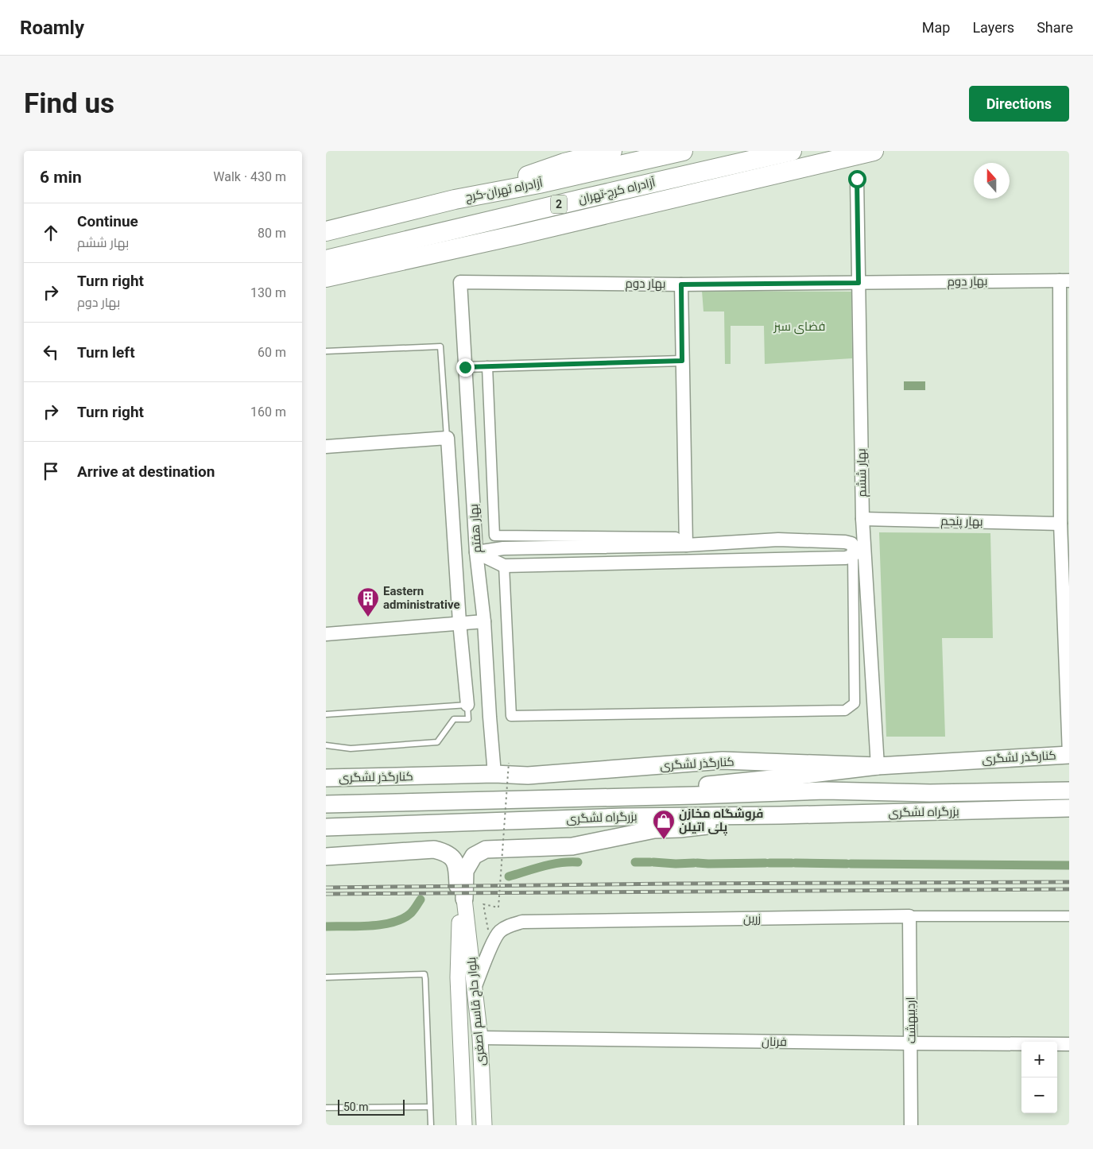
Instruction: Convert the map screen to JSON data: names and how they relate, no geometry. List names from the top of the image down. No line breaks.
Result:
{"streets":{"highway":["آزادراه تهران-کرج","آزادراه کرج-تهران","2"],"main road":["کنارگذر لشگری","بزرگراه لشگری","بلوار حاج قاسم اصغری"],"street":["بهار دوم","بهار ششم","بهار پنجم","بهار هفتم","زرین","اردیبهشت","فرنان"]},"crossings":[["بهار دوم","بهار ششم"],["بهار دوم","بهار هفتم"],["بهار ششم","بهار پنجم"],["بهار ششم","کنارگذر لشگری"],["بهار هفتم","کنارگذر لشگری"],["زرین","بلوار حاج قاسم اصغری"],["زرین","اردیبهشت"],["بلوار حاج قاسم اصغری","فرنان"],["اردیبهشت","فرنان"]],"parks":["فضای سبز"],"places":{"building":["Eastern administrative"],"shop":["فروشگاه مخازن پلی اتیلن"]},"scale_bar":"50 m","north":"top","page":{"header":"Roamly","nav":["Map","Layers","Share"],"buttons":"Directions","title":"Find us","heading":["6 min","Walk · 430 m"],"list":[["Continue","بهار ششم","80 m"],["Turn right","بهار دوم","130 m"],["Turn left","60 m"],["Turn right","160 m"],"Arrive at destination"],"map_buttons":["+","−"],"scale":"50 m"}}
